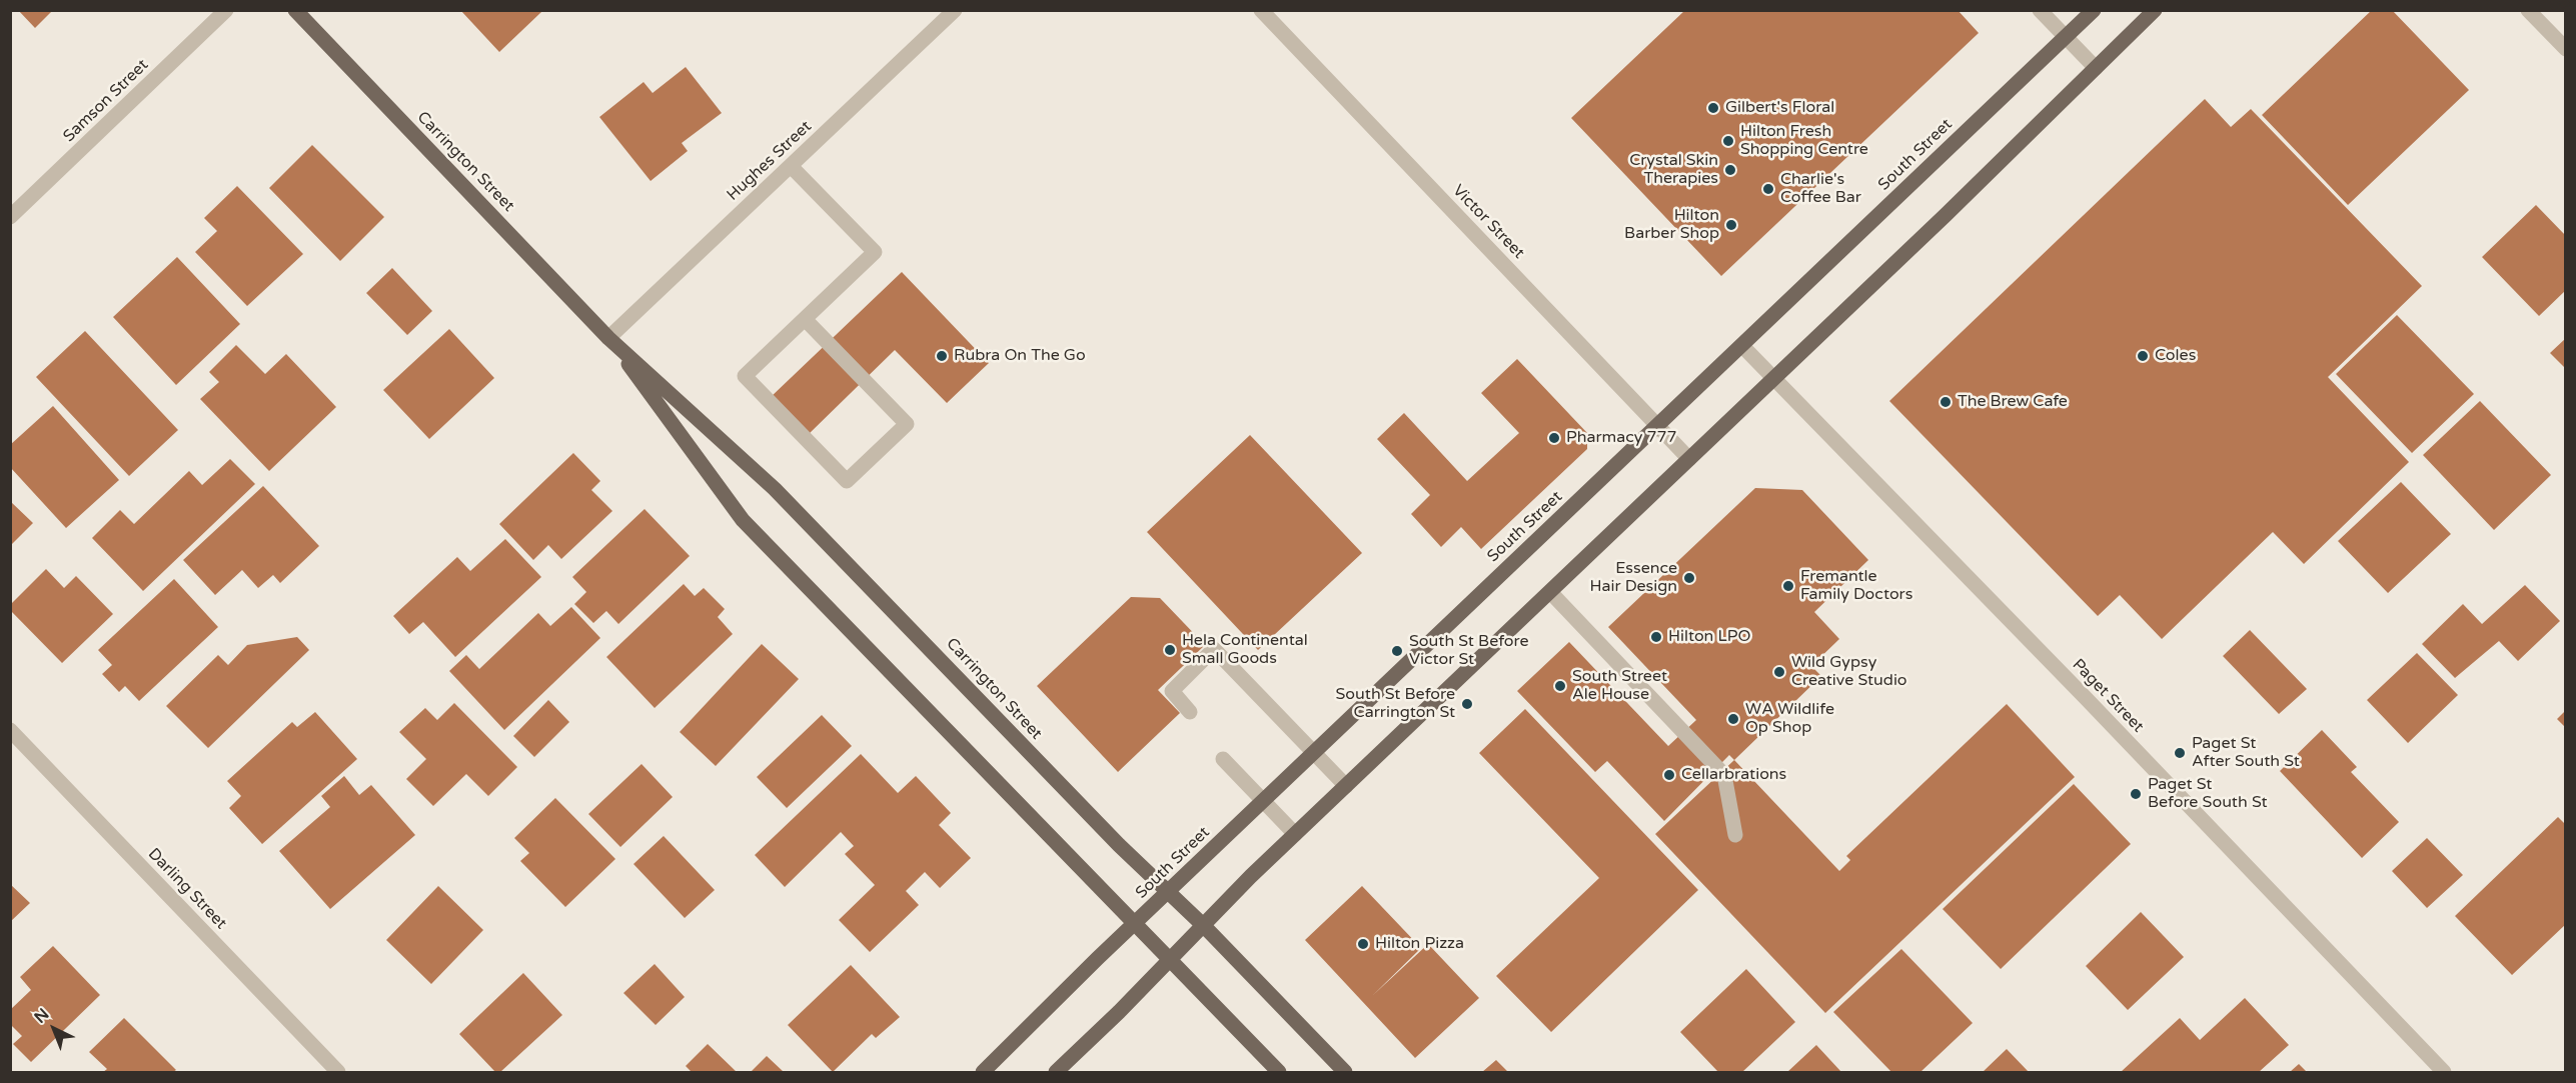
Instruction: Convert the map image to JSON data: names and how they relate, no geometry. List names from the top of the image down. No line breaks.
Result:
{"streets":{"main road":["South Street","Carrington Street"],"street":["Samson Street","Hughes Street","Victor Street","Paget Street","Darling Street"]},"crossings":[["South Street","Carrington Street"],["South Street","Victor Street"],["South Street","Paget Street"],["Hughes Street","Carrington Street"]],"places":["Gilbert's Floral","Hilton Fresh Shopping Centre","Crystal Skin Therapies","Charlie's Coffee Bar","Hilton Barber Shop","Rubra On The Go","Coles","The Brew Cafe","Pharmacy 777","Essence Hair Design","Fremantle Family Doctors","Hilton LPO","Hela Continental Small Goods","South St Before Victor St","Wild Gypsy Creative Studio","South Street Ale House","South St Before Carrington St","WA Wildlife Op Shop","Paget St After South St","Cellarbrations","Paget St Before South St","Hilton Pizza"],"north":"top left"}
